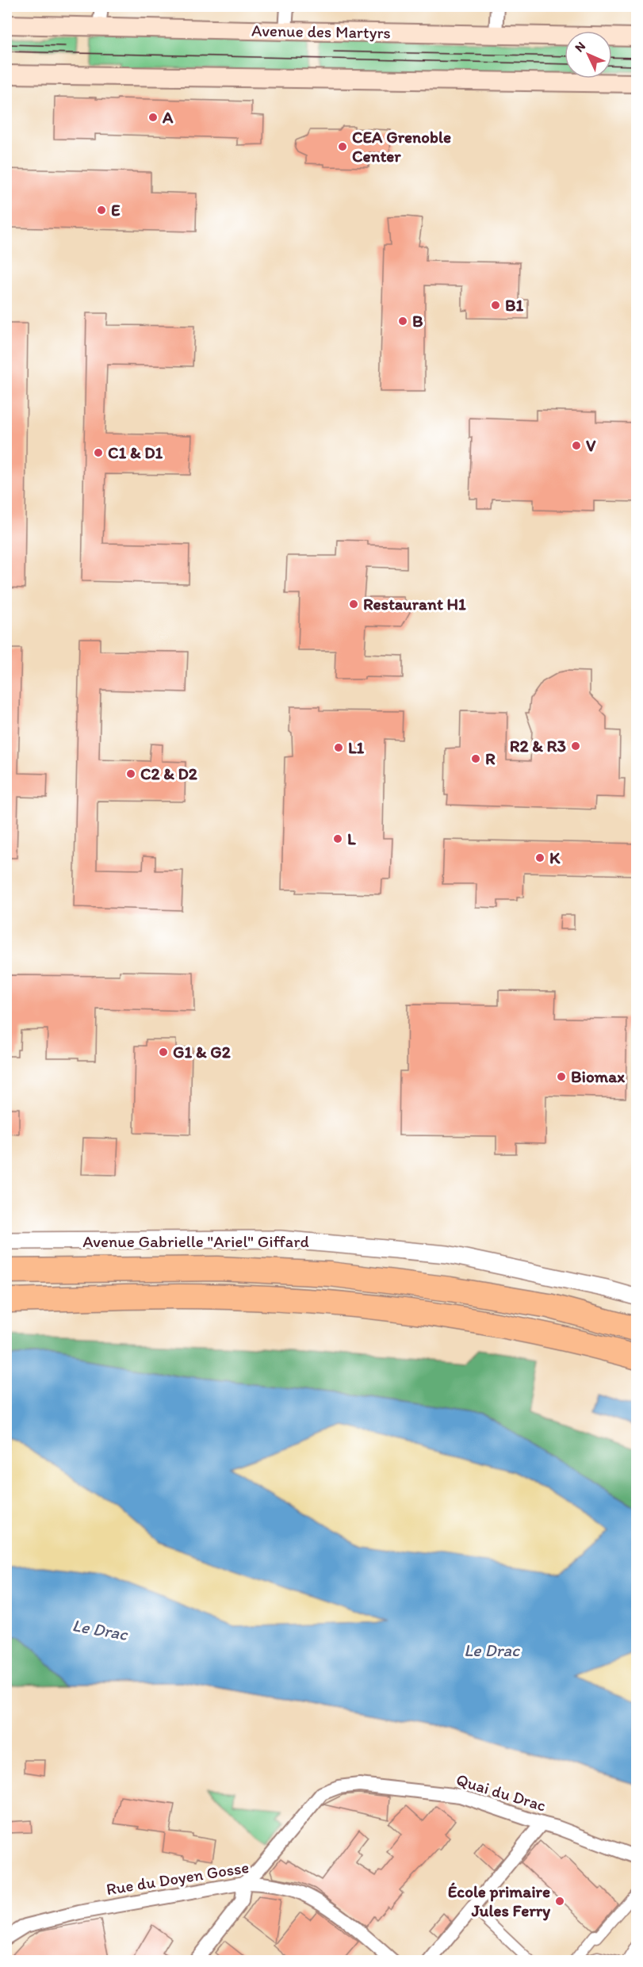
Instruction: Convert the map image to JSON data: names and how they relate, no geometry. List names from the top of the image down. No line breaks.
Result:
{"streets":{"main road":["Avenue des Martyrs"],"street":["Avenue Gabrielle \"Ariel\" Giffard","Quai du Drac","Rue du Doyen Gosse"]},"crossings":[["Quai du Drac","Rue du Doyen Gosse"]],"water":["Le Drac"],"places":["A","CEA Grenoble Center","E","B1","B","V","C1 & D1","Restaurant H1","R2 & R3","L1","R","C2 & D2","L","K","G1 & G2","Biomax","École primaire Jules Ferry"],"north":"top left"}
